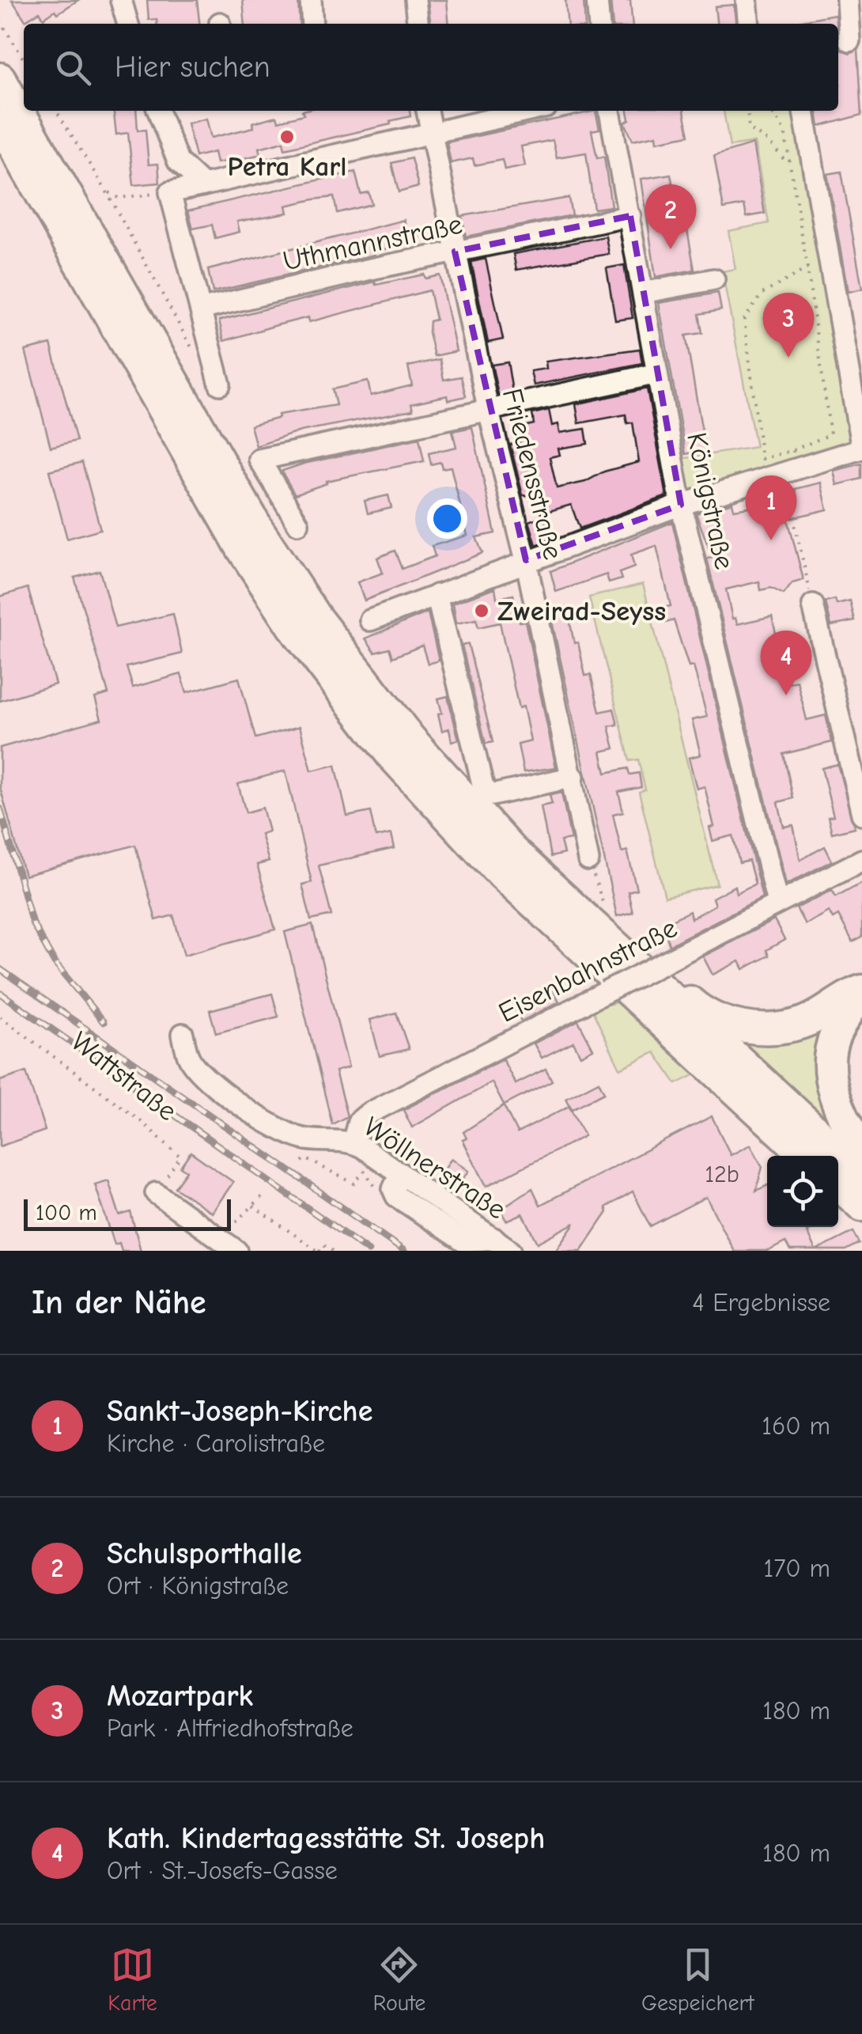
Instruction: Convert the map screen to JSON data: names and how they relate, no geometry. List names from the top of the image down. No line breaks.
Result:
{"streets":{"street":["Uthmannstraße","Friedensstraße","Königstraße","Eisenbahnstraße","Wöllnerstraße"],"path":["Wattstraße"]},"crossings":[["Uthmannstraße","Friedensstraße"],["Uthmannstraße","Königstraße"],["Königstraße","Eisenbahnstraße"],["Eisenbahnstraße","Wöllnerstraße"]],"places":["Petra Karl","Zweirad-Seyss"],"house_numbers":["12b"],"scale_bar":"100 m","page":{"search":"Hier suchen","pins":["2","3","1","4"],"scale":"100 m","heading":["In der Nähe","4 Ergebnisse"],"list":[{"mark":"1","name":"Sankt-Joseph-Kirche","note":"Kirche · Carolistraße","value":"160 m"},{"mark":"2","name":"Schulsporthalle","note":"Ort · Königstraße","value":"170 m"},{"mark":"3","name":"Mozartpark","note":"Park · Altfriedhofstraße","value":"180 m"},{"mark":"4","name":"Kath. Kindertagesstätte St. Joseph","note":"Ort · St.-Josefs-Gasse","value":"180 m"}],"nav":["Karte","Route","Gespeichert"]}}
